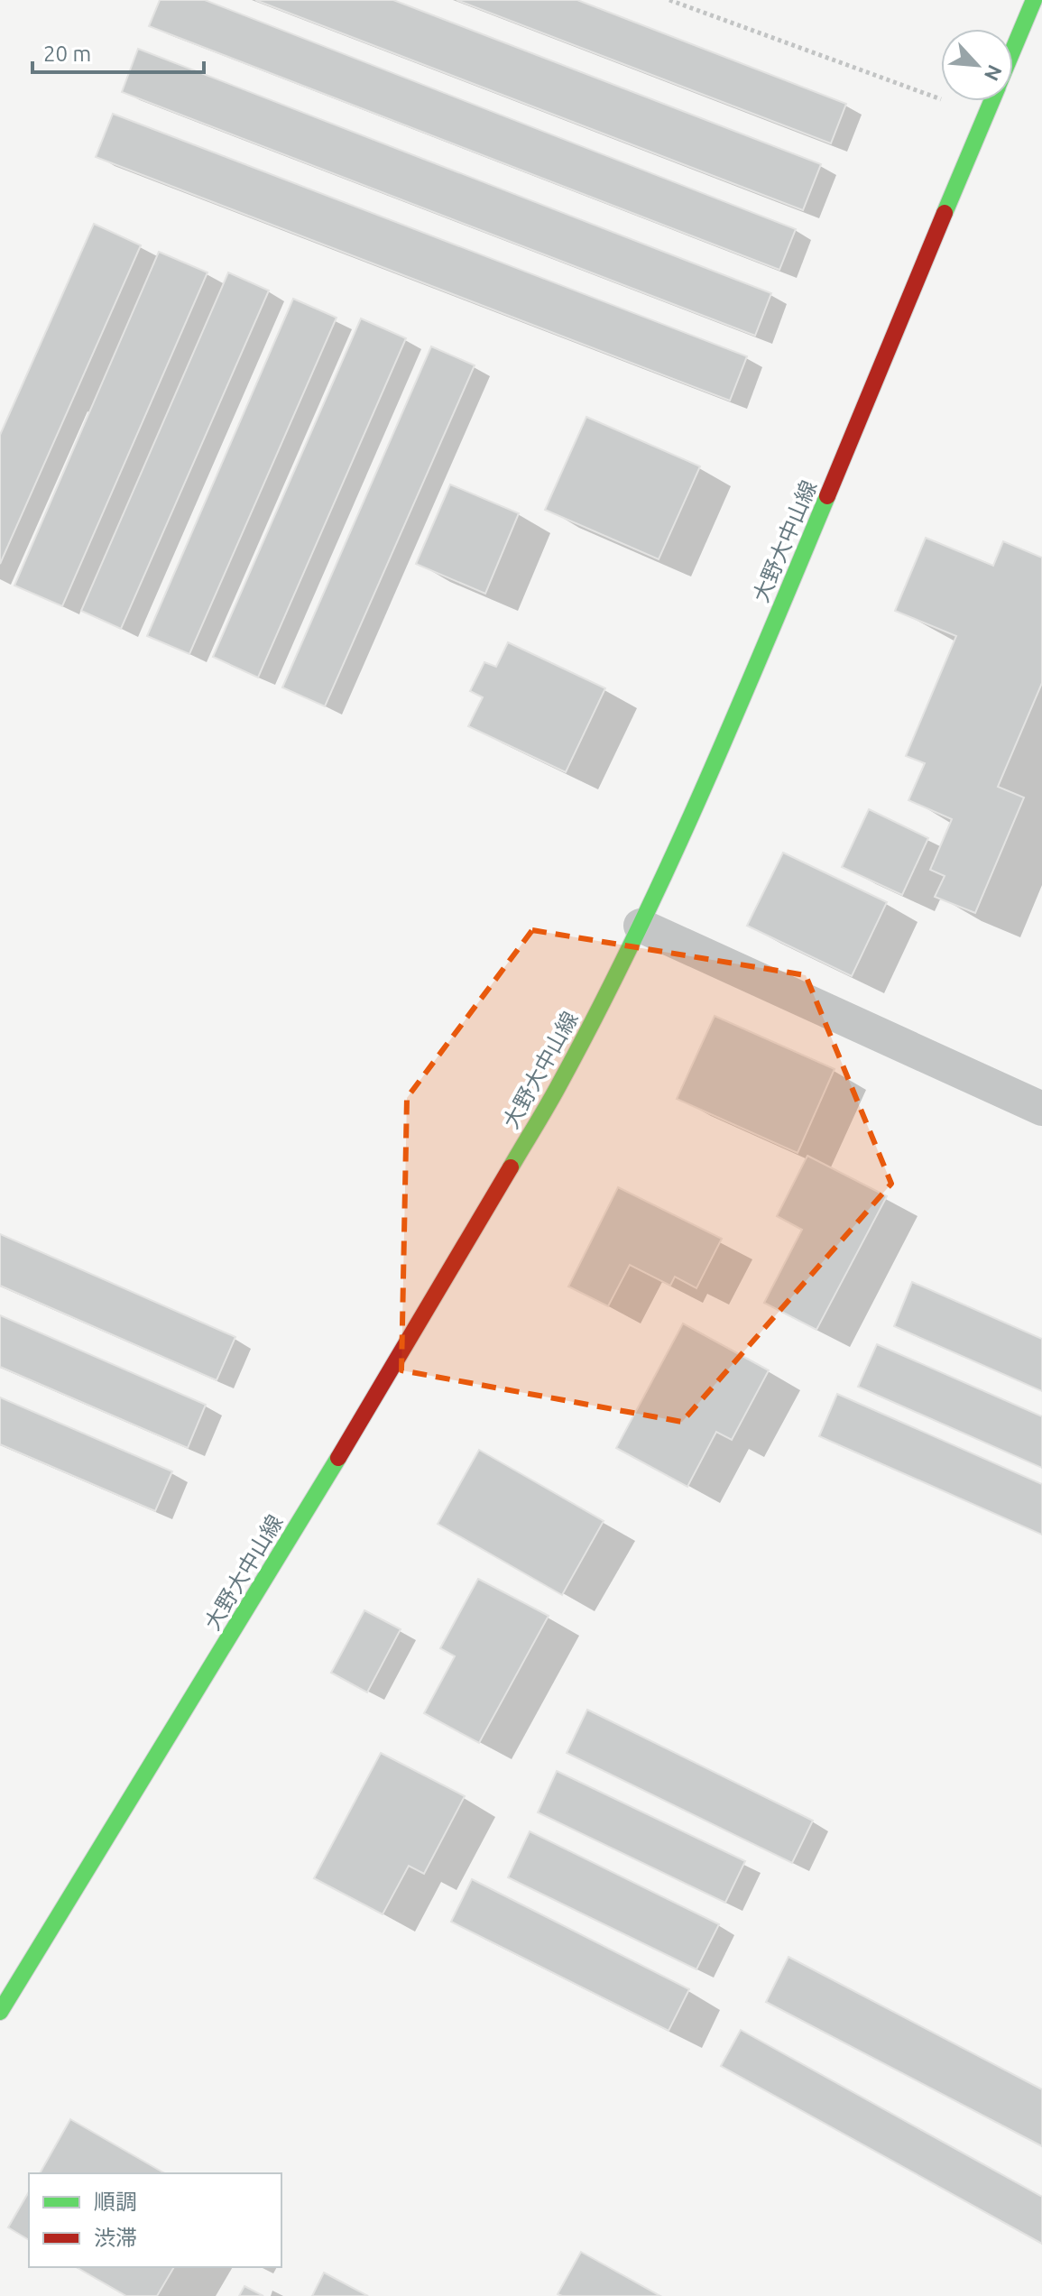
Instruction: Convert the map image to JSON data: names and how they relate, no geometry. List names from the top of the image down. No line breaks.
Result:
{"streets":{"main road":["大野大中山線"]},"legend":["順調","渋滞"],"scale_bar":"20 m","north":"bottom right"}
